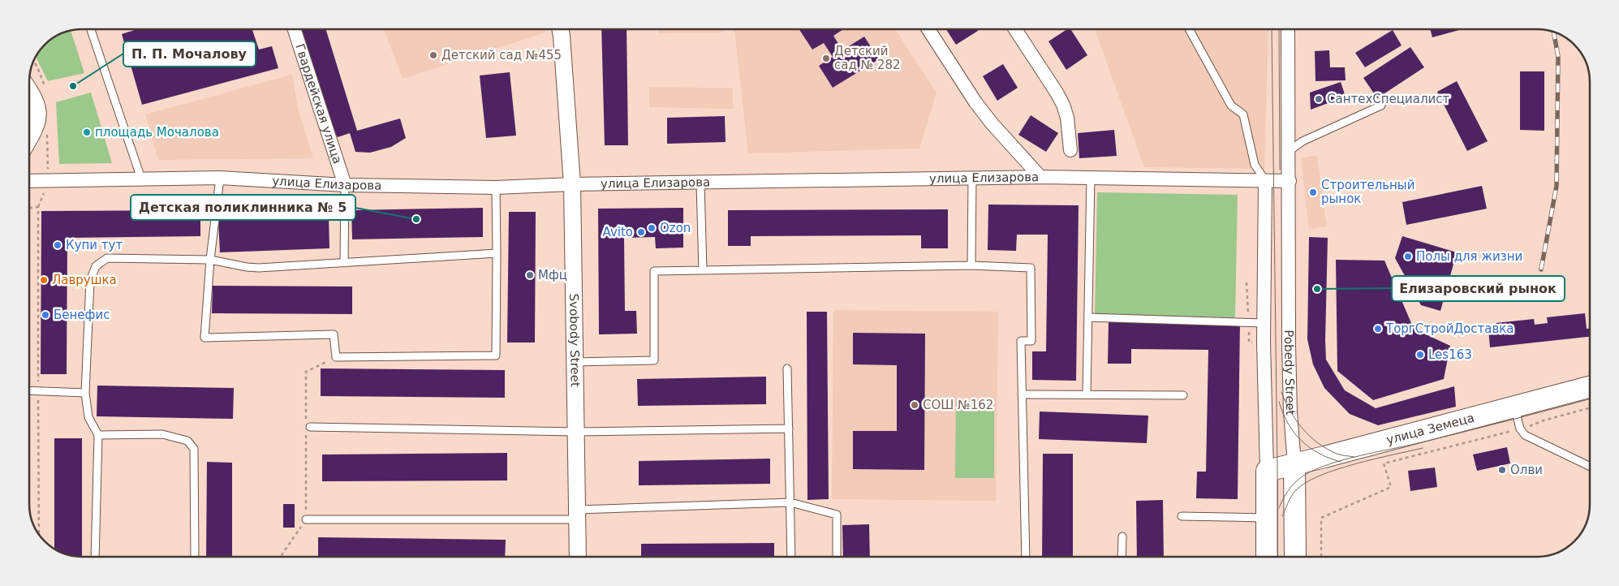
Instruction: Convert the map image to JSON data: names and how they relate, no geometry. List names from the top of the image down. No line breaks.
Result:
{"streets":{"main road":["Pobedy Street","улица Земеца"],"street":["Гвардейская улица","улица Елизарова","Svobody Street"]},"crossings":[["Гвардейская улица","улица Елизарова"],["улица Елизарова","Svobody Street"],["улица Елизарова","Pobedy Street"],["Pobedy Street","улица Земеца"]],"places":["Детский сад №455","Детский сад № 282","П. П. Мочалову","СантехСпециалист","площадь Мочалова","Строительный рынок","Детская поликлинника № 5","Ozon","Avito","Купи тут","Полы для жизни","Мфц","Лаврушка","Елизаровский рынок","Бенефис","ТоргСтройДоставка","Les163","СОШ №162","Олви"]}
